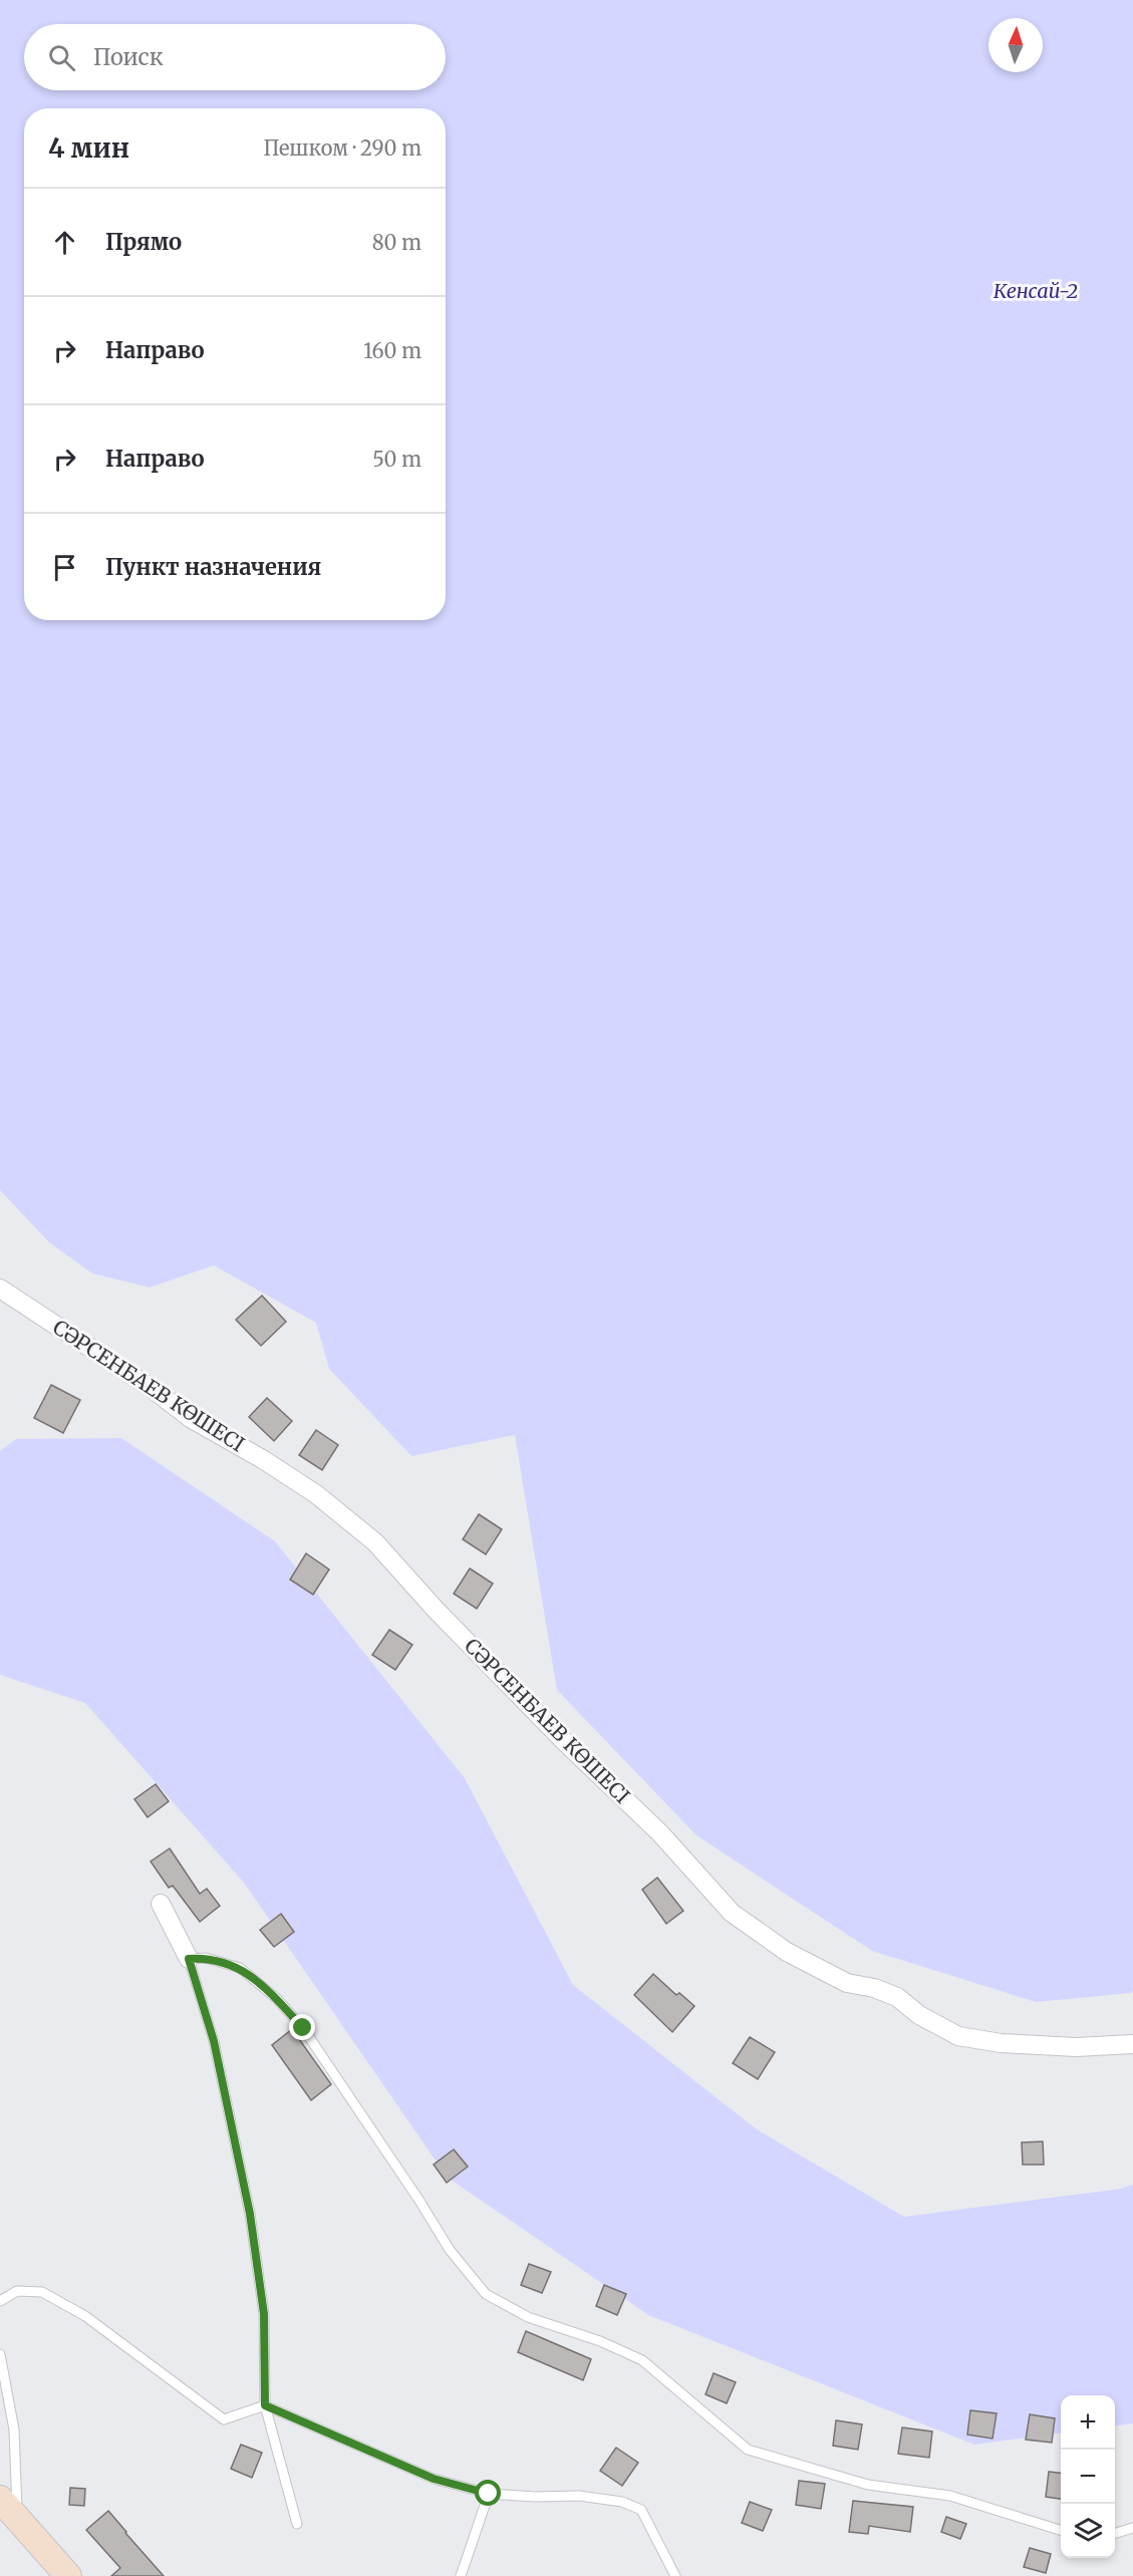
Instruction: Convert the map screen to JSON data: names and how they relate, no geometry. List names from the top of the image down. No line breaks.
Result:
{"streets":{"street":["СӘРСЕНБАЕВ КӨШЕСІ"]},"parks":["Кенсай-2"],"north":"top","page":{"search":"Поиск","heading":["4 мин","Пешком · 290 m"],"list":[["Прямо","80 m"],["Направо","160 m"],["Направо","50 m"],"Пункт назначения"],"map_buttons":["+","−"]}}
